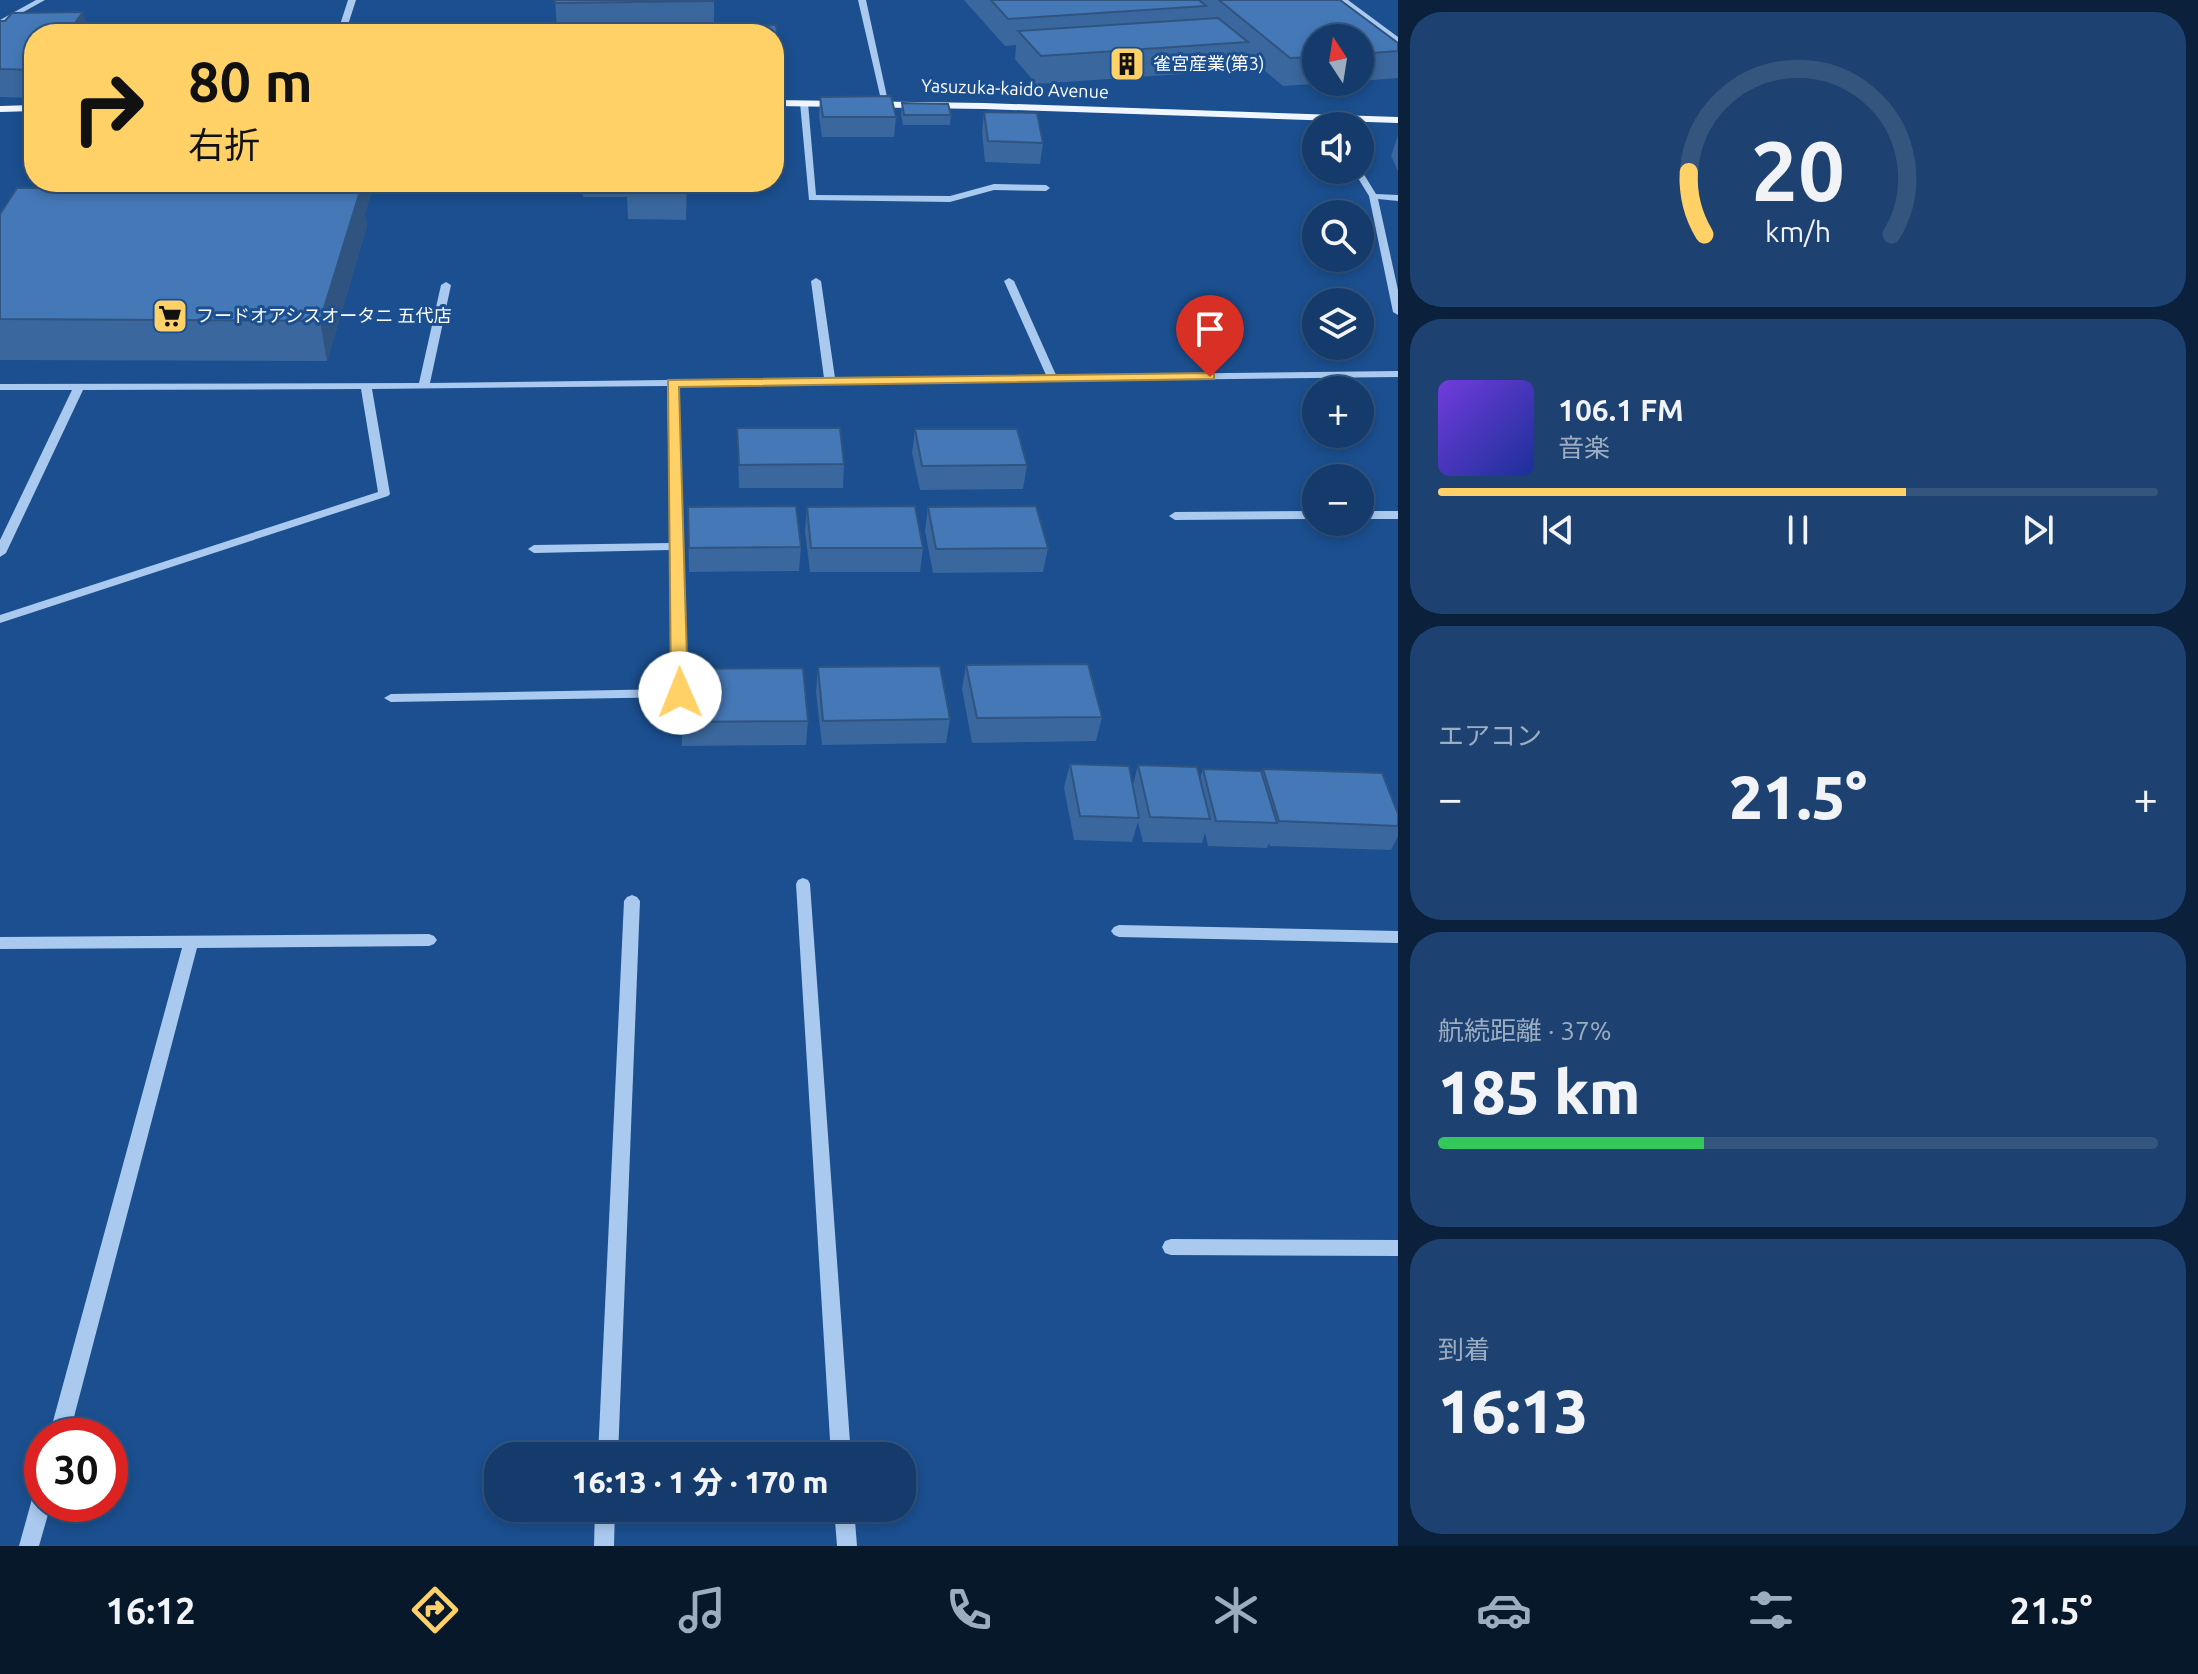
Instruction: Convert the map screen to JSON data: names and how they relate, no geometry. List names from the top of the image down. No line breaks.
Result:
{"streets":{"main road":["Yasuzuka-kaido Avenue"]},"places":{"building":["雀宮産業(第3)"],"supermarket":["フードオアシスオータニ 五代店"]},"north":"top","page":{"map_buttons":["+","−"],"turn":["80 m","右折"],"song":["106.1 FM","音楽"],"tile":["エアコン",["航続距離 · 37%","185 km"],["到着","16:13"]],"heat":["−","21.5°","+"],"limit":"30","trip":"16:13 · 1 分 · 170 m","tabs":["16:12","21.5°"],"gauge":["20","km/h"]}}
